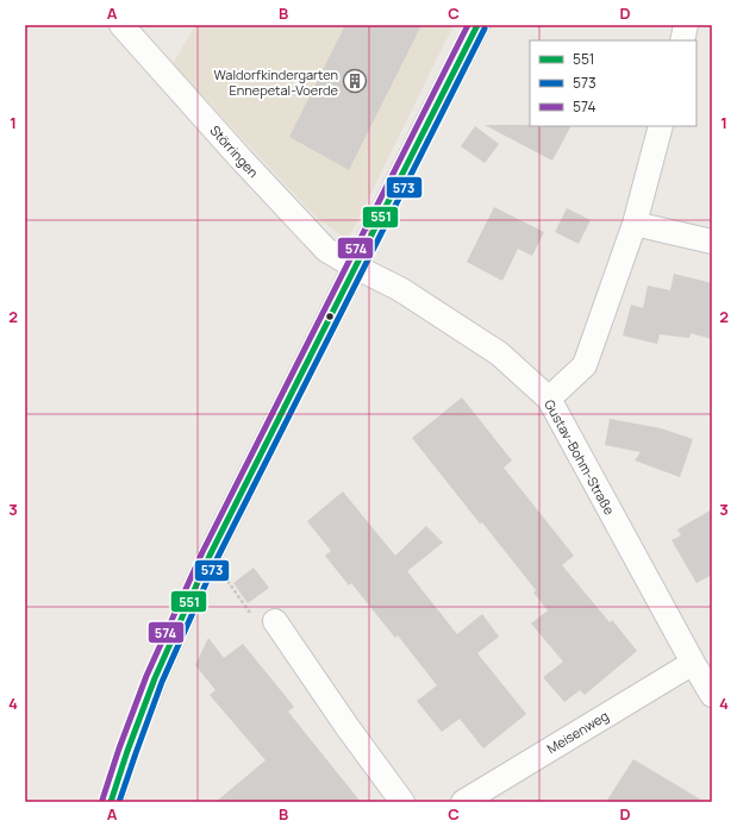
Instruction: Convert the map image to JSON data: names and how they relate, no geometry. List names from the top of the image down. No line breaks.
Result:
{"streets":{"street":["Störringen","Gustav-Bohm-Straße","Meisenweg"]},"crossings":[["Störringen","Gustav-Bohm-Straße"],["Gustav-Bohm-Straße","Meisenweg"]],"places":{"building":["Waldorfkindergarten Ennepetal-Voerde"]},"lines":["transit line 551","transit line 574","transit line 573"],"legend":["551","573","574"],"grid":{"columns":["A","B","C","D"],"rows":["1","2","3","4"]}}
